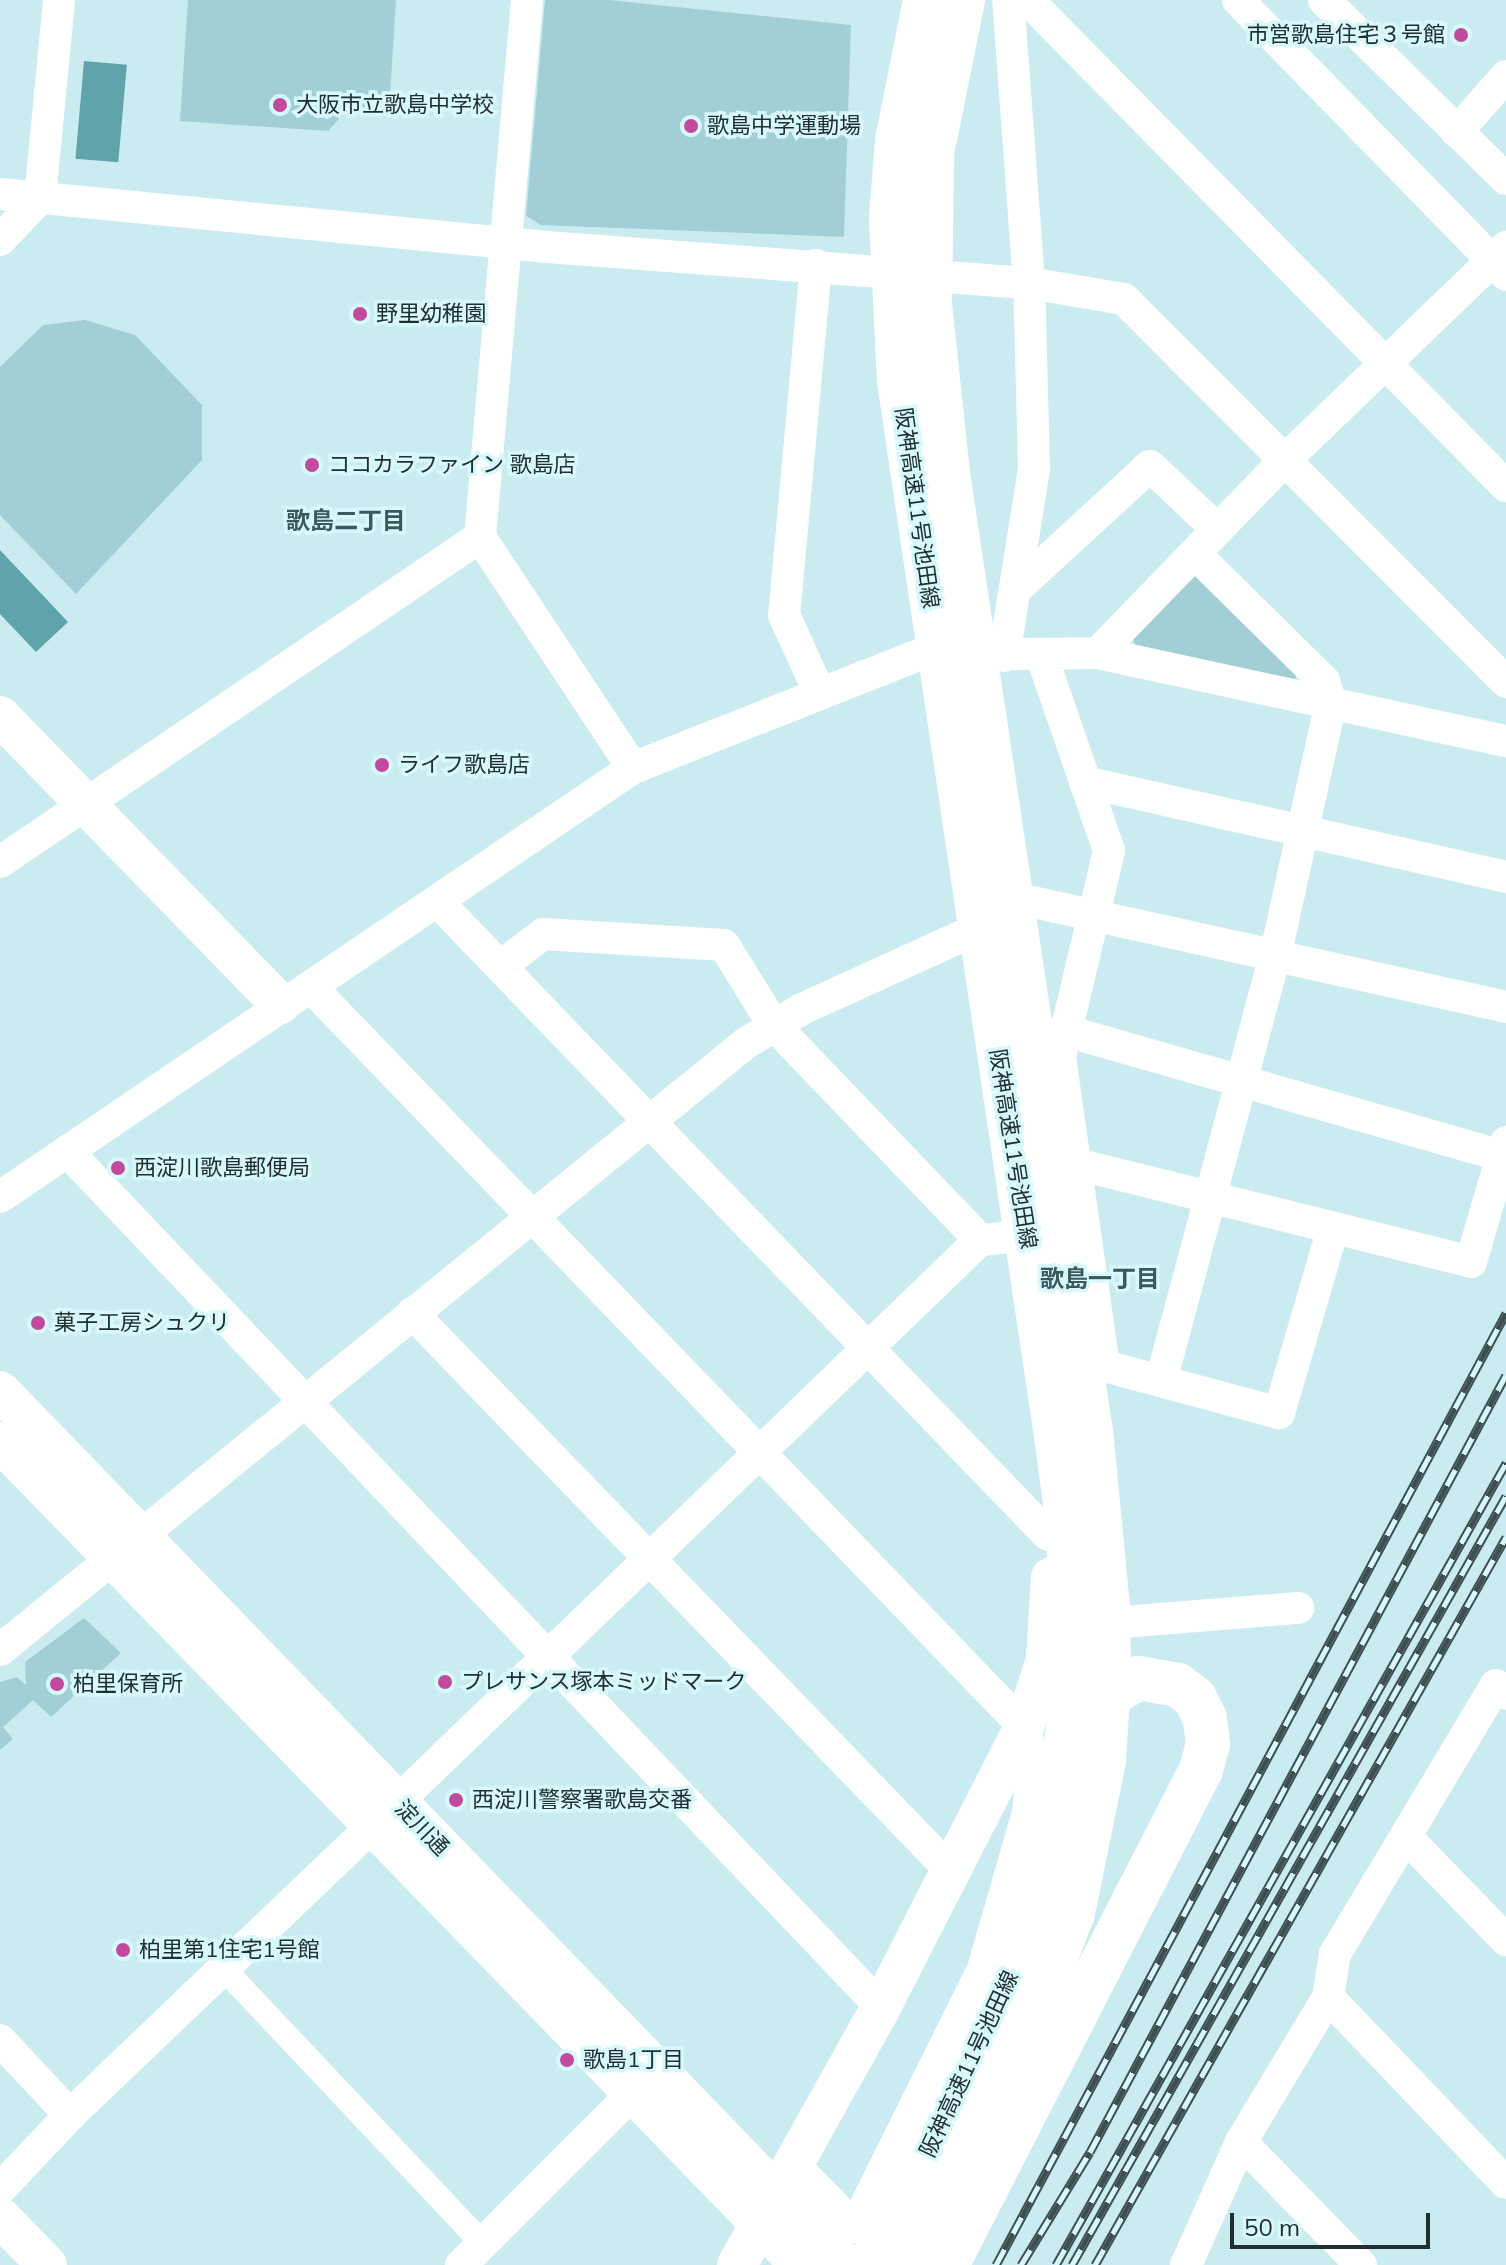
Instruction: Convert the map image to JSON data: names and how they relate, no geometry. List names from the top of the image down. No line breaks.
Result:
{"streets":{"highway":["阪神高速11号池田線"],"street":["淀川通"]},"districts":["歌島二丁目","歌島一丁目"],"places":["市営歌島住宅３号館","大阪市立歌島中学校","歌島中学運動場","野里幼稚園","ココカラファイン 歌島店","ライフ歌島店","西淀川歌島郵便局","菓子工房シュクリ","プレサンス塚本ミッドマーク","柏里保育所","西淀川警察署歌島交番","柏里第1住宅1号館","歌島1丁目"],"scale_bar":"50 m"}
